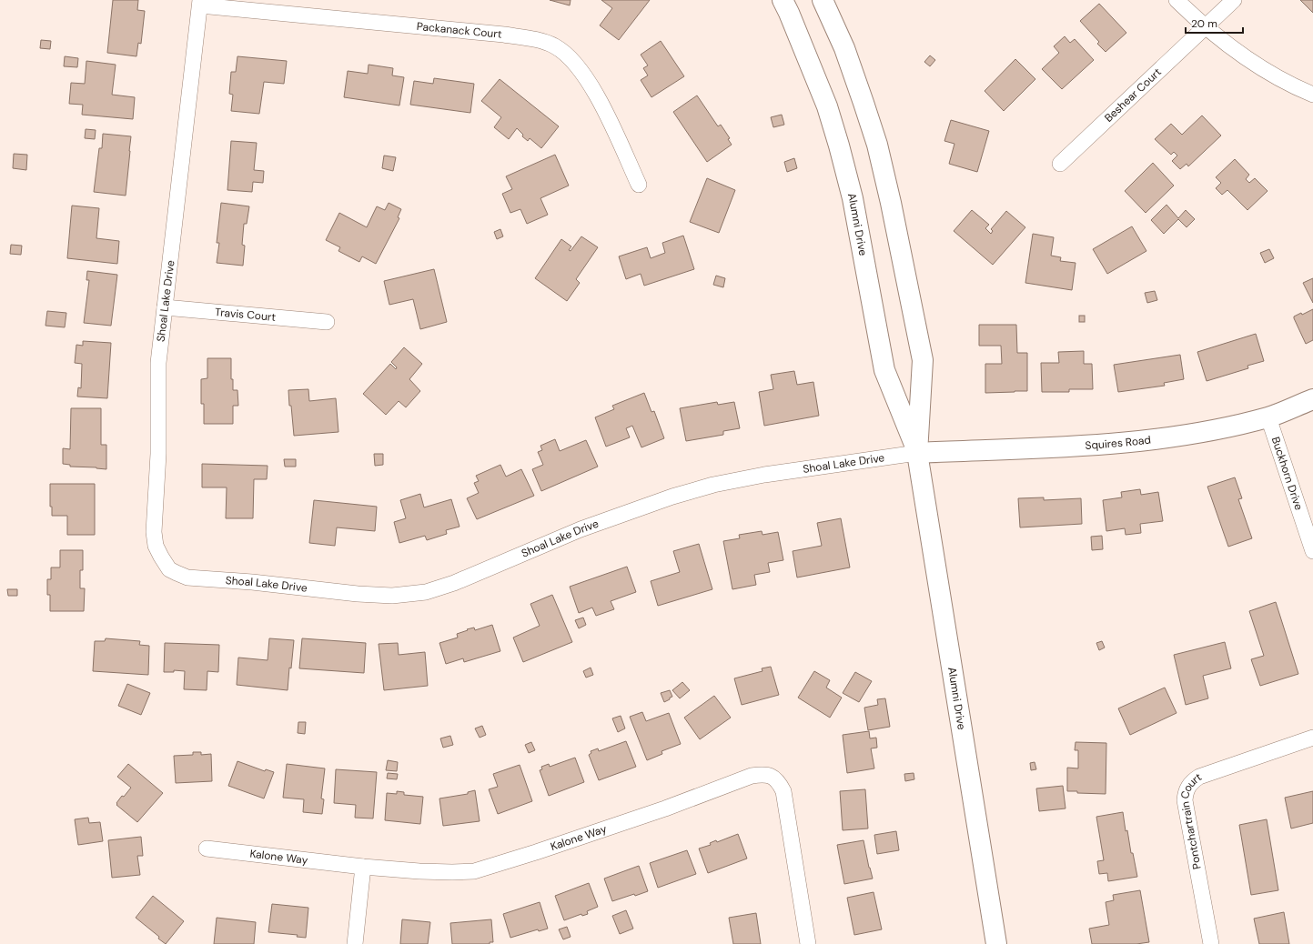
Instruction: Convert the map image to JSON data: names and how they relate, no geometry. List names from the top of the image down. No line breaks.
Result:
{"streets":{"street":["Packanack Court","Beshear Court","Alumni Drive","Shoal Lake Drive","Travis Court","Squires Road","Buckhorn Drive","Pontchartrain Court","Kalone Way"]},"crossings":[["Packanack Court","Shoal Lake Drive"],["Alumni Drive","Shoal Lake Drive"],["Alumni Drive","Squires Road"],["Shoal Lake Drive","Travis Court"],["Shoal Lake Drive","Squires Road"],["Squires Road","Buckhorn Drive"]],"scale_bar":"20 m"}
